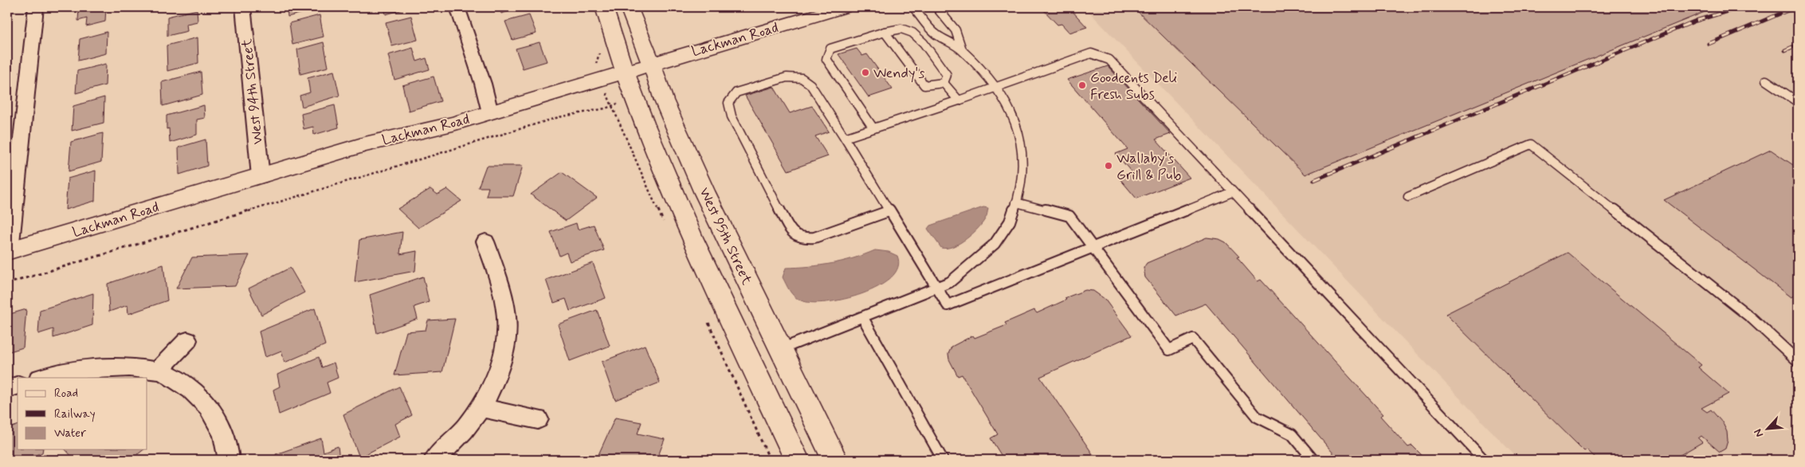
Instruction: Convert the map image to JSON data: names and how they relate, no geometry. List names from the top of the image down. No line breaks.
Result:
{"streets":{"main road":["Lackman Road","West 95th Street"],"street":["West 94th Street"]},"crossings":[["Lackman Road","West 94th Street"],["Lackman Road","West 95th Street"]],"places":["Wendy's","Goodcents Deli Fresh Subs","Wallaby's Grill & Pub"],"legend":["Road","Railway","Water"],"north":"bottom left"}
